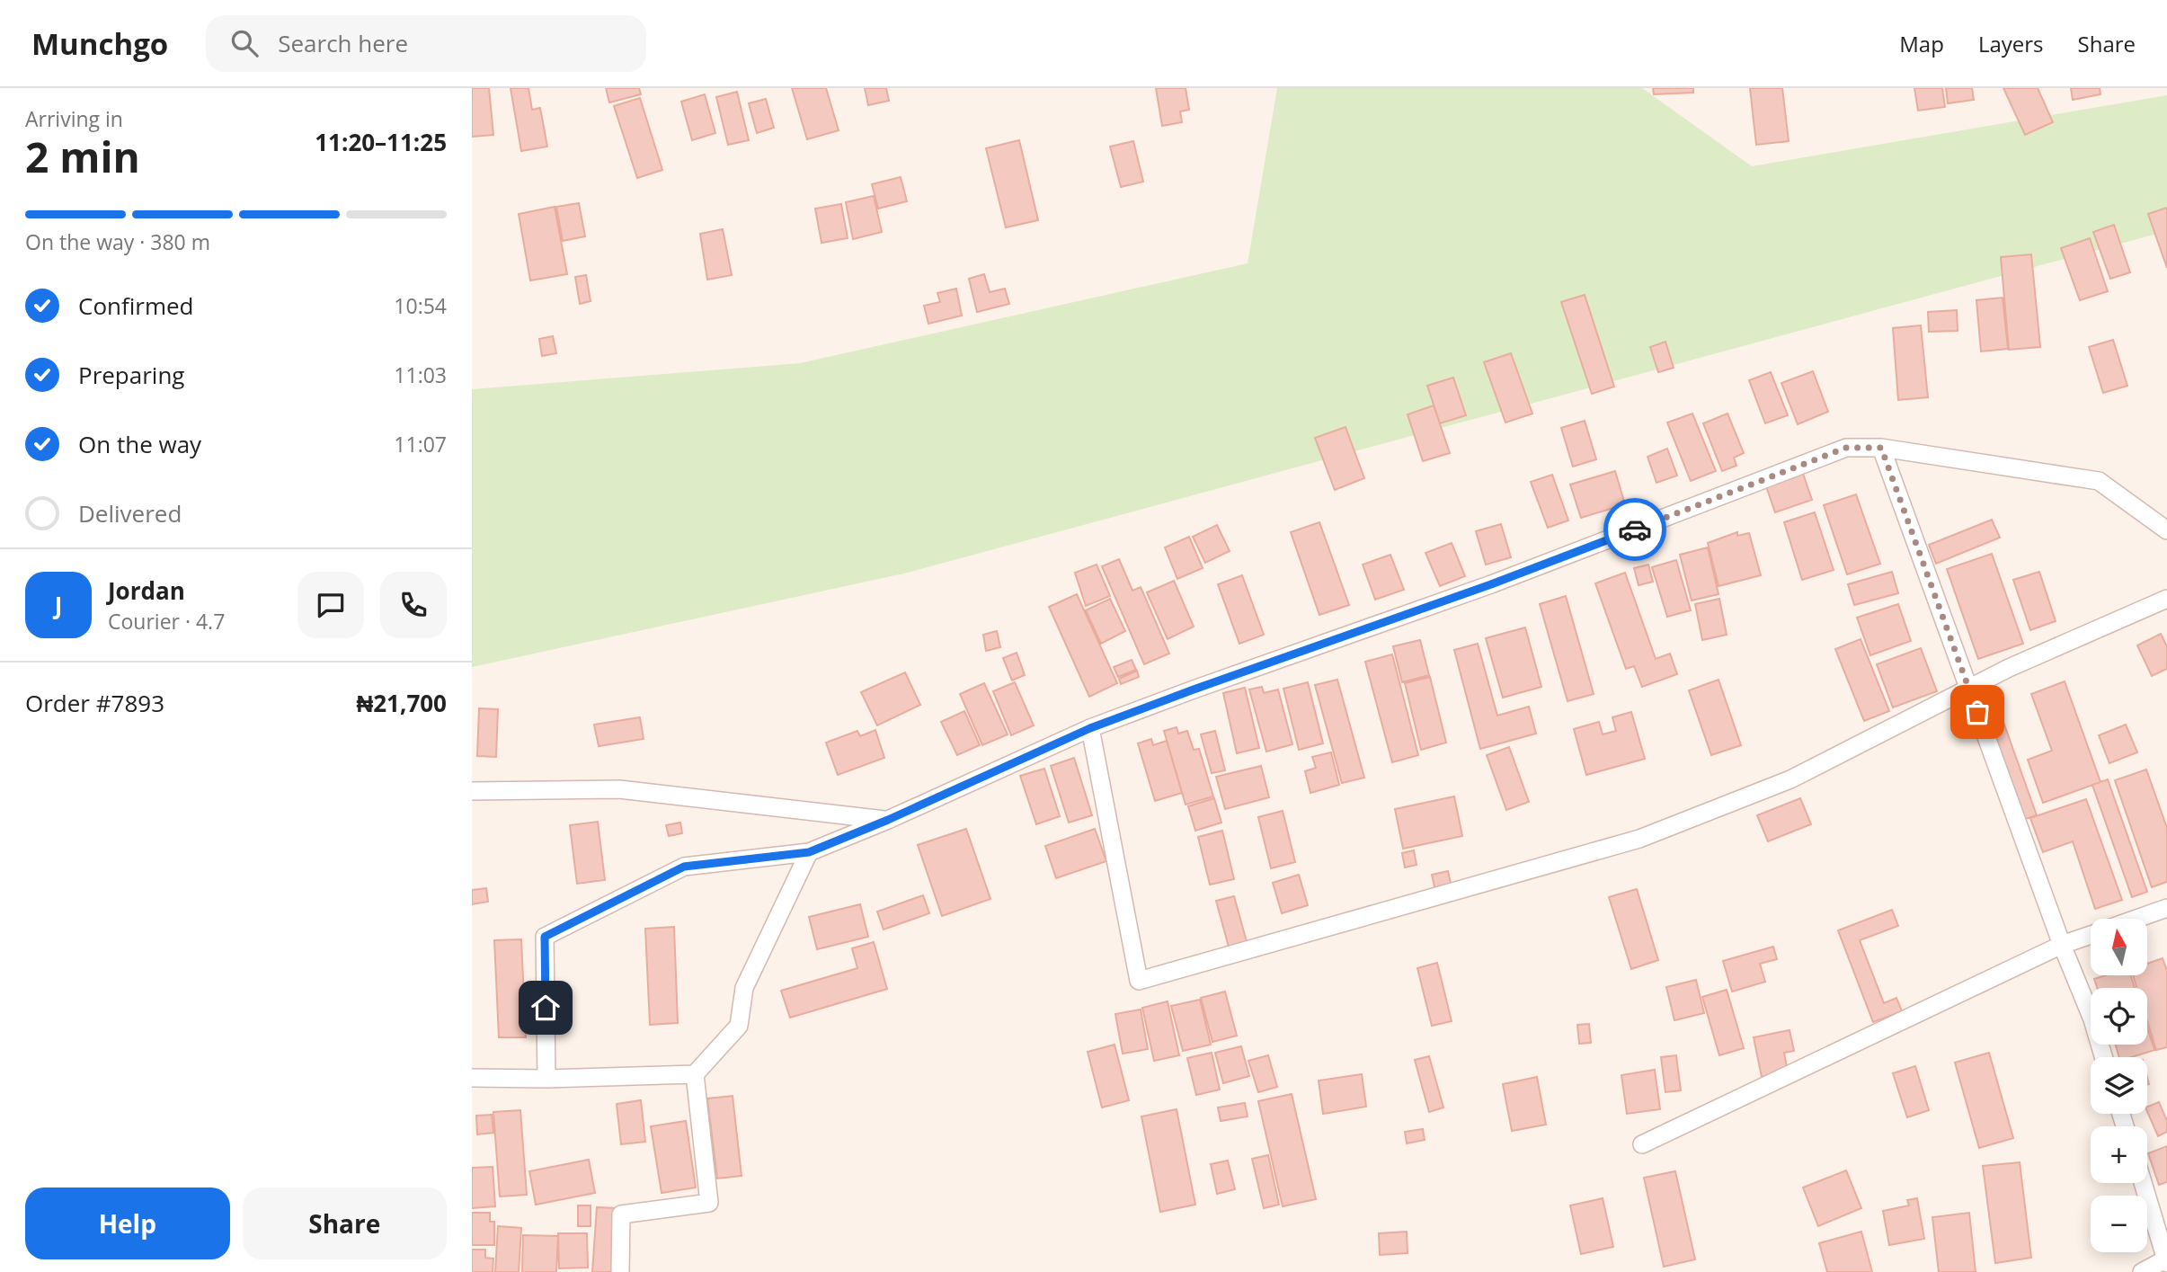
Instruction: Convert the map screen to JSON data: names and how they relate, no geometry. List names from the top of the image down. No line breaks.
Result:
{"north":"top","page":{"header":"Munchgo","search":"Search here","nav":["Map","Layers","Share"],"heading":["2 min","Arriving in","11:20–11:25"],"panel":["Jordan","Courier · 4.7","Order #7893","₦21,700"],"bar":"On the way · 380 m","list":[["Confirmed","10:54"],["Preparing","11:03"],["On the way","11:07"],"Delivered"],"round":"J","map_buttons":["+","−"],"buttons":["Help","Share"]}}
